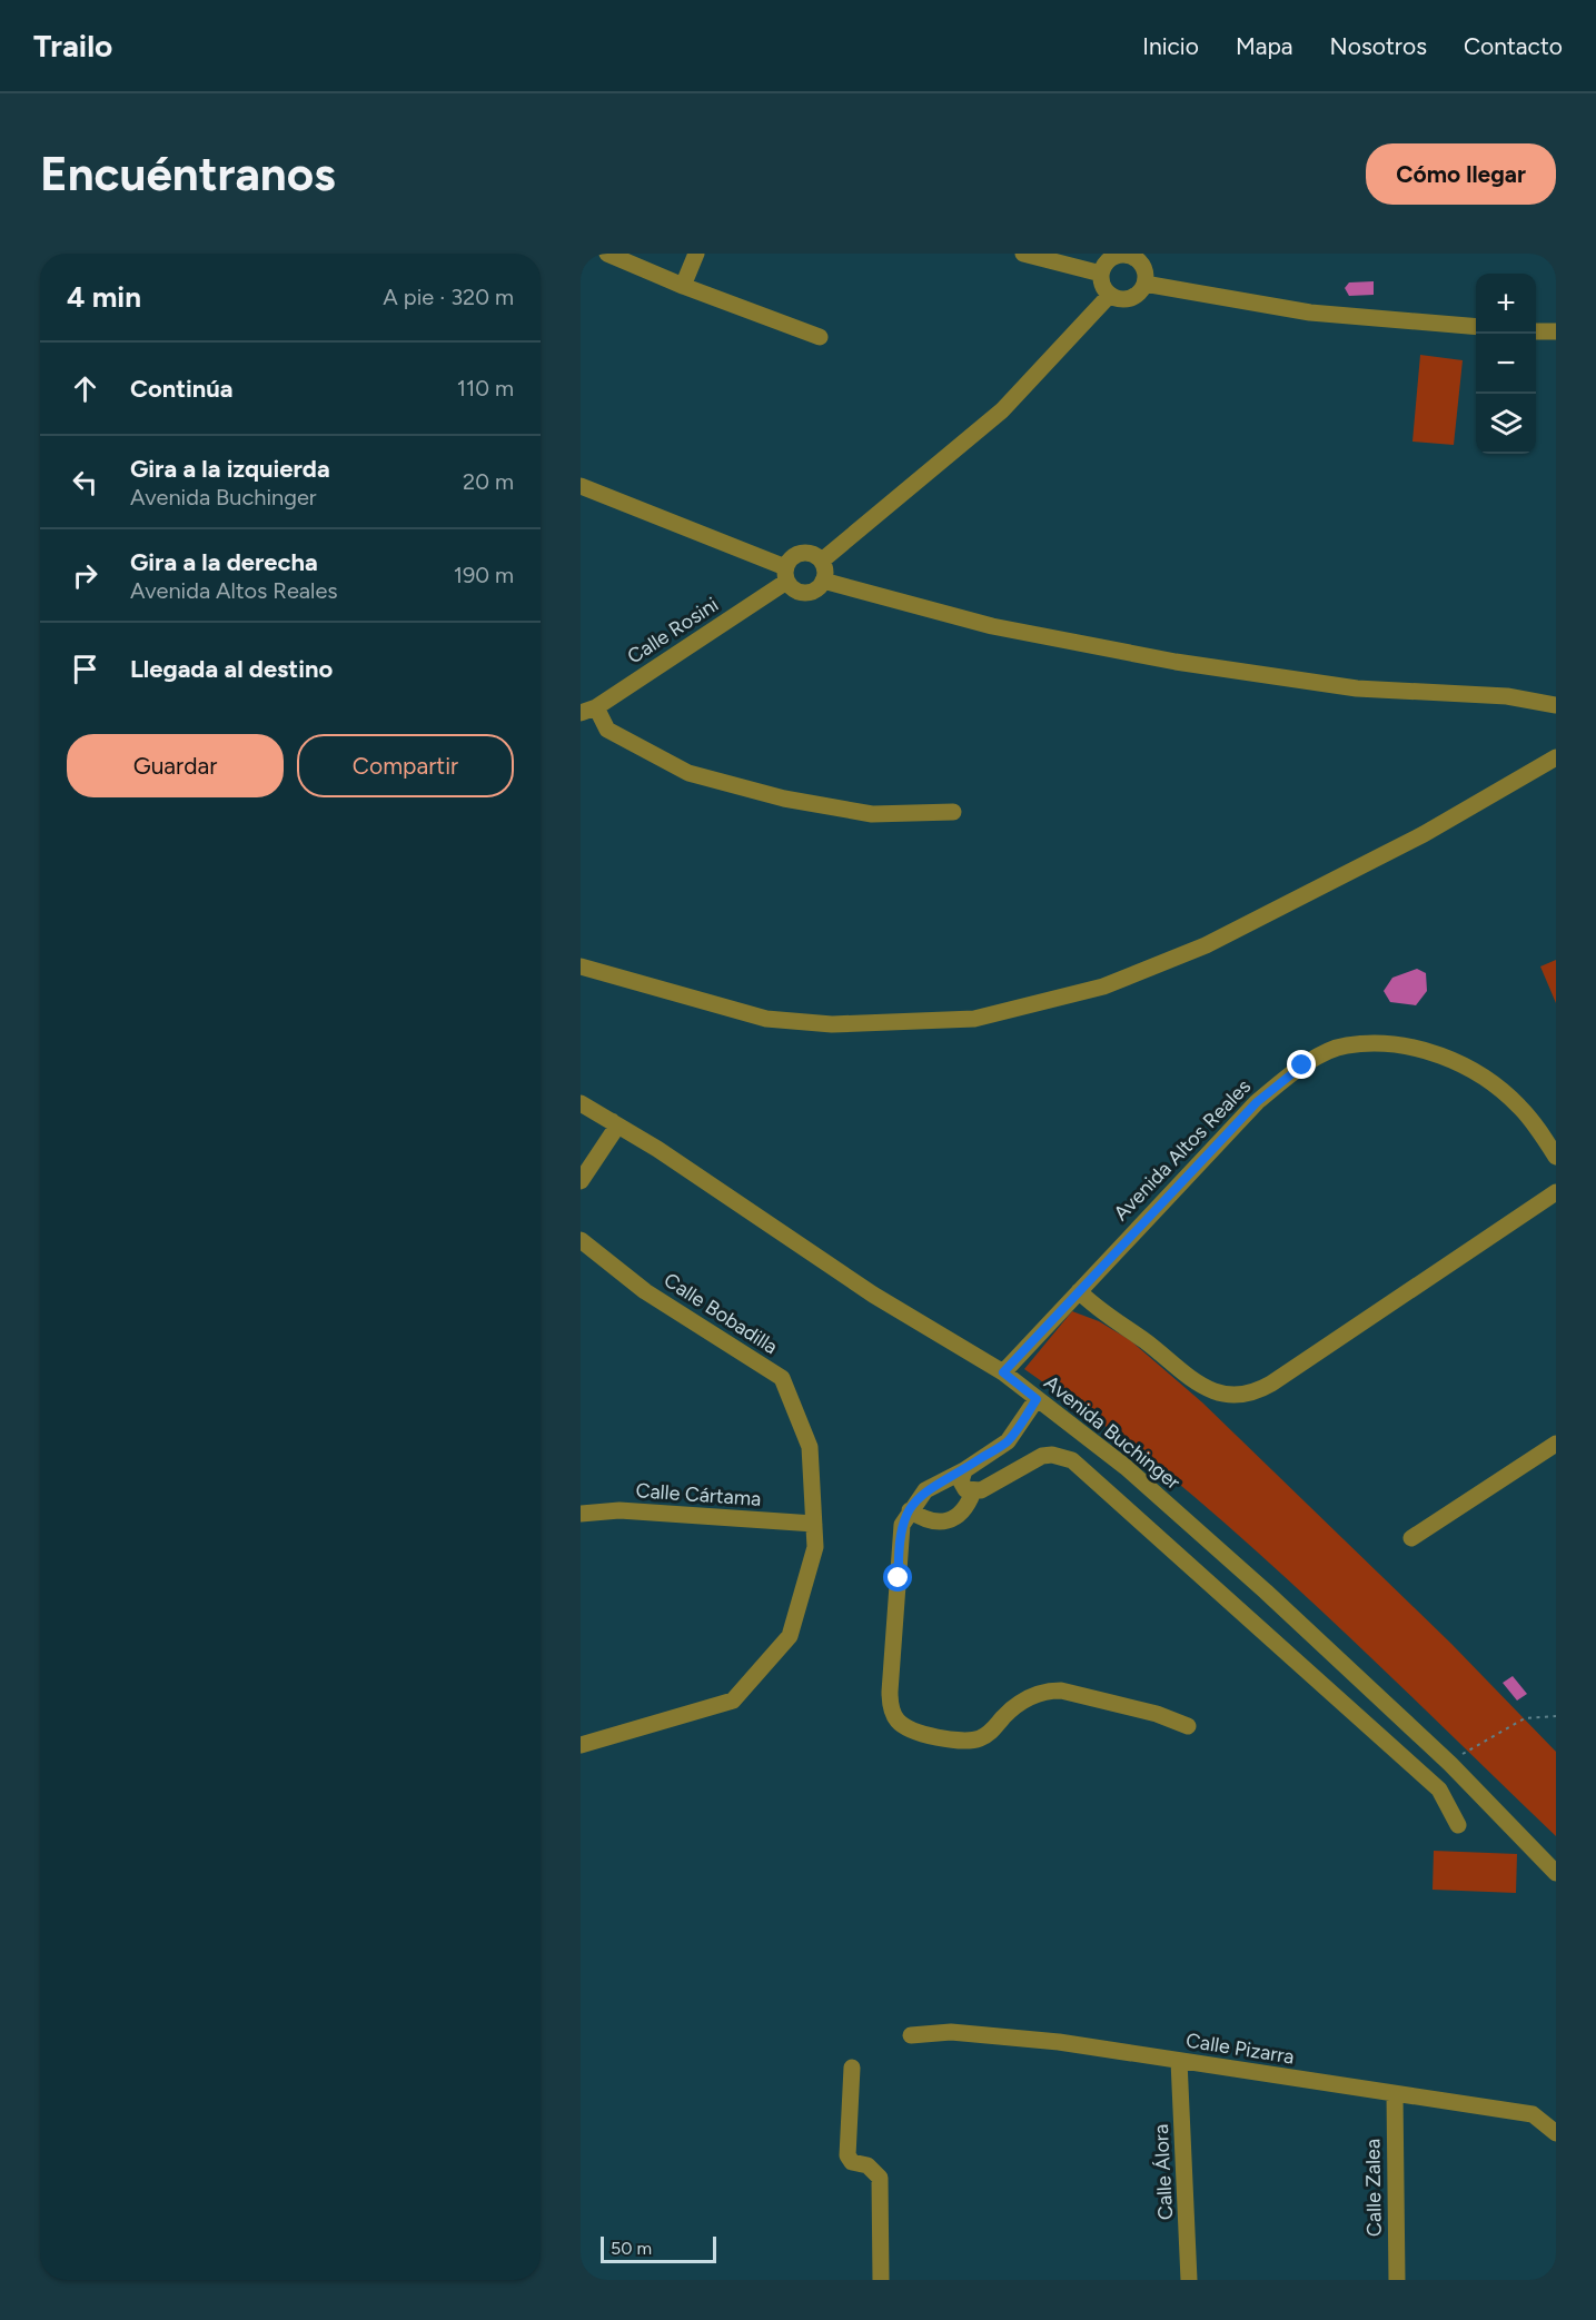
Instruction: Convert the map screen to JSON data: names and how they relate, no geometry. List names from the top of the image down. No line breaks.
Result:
{"streets":{"street":["Calle Rosini","Avenida Altos Reales","Calle Bobadilla","Avenida Buchinger","Calle Cártama","Calle Pizarra","Calle Álora","Calle Zalea"]},"crossings":[["Avenida Altos Reales","Avenida Buchinger"],["Calle Bobadilla","Calle Cártama"],["Calle Pizarra","Calle Álora"],["Calle Pizarra","Calle Zalea"]],"scale_bar":"50 m","page":{"header":"Trailo","nav":["Inicio","Mapa","Nosotros","Contacto"],"buttons":["Cómo llegar",["Guardar","Compartir"]],"title":"Encuéntranos","heading":["4 min","A pie · 320 m"],"map_buttons":["+","−"],"list":[["Continúa","110 m"],["Gira a la izquierda","Avenida Buchinger","20 m"],["Gira a la derecha","Avenida Altos Reales","190 m"],"Llegada al destino"],"scale":"50 m"}}
